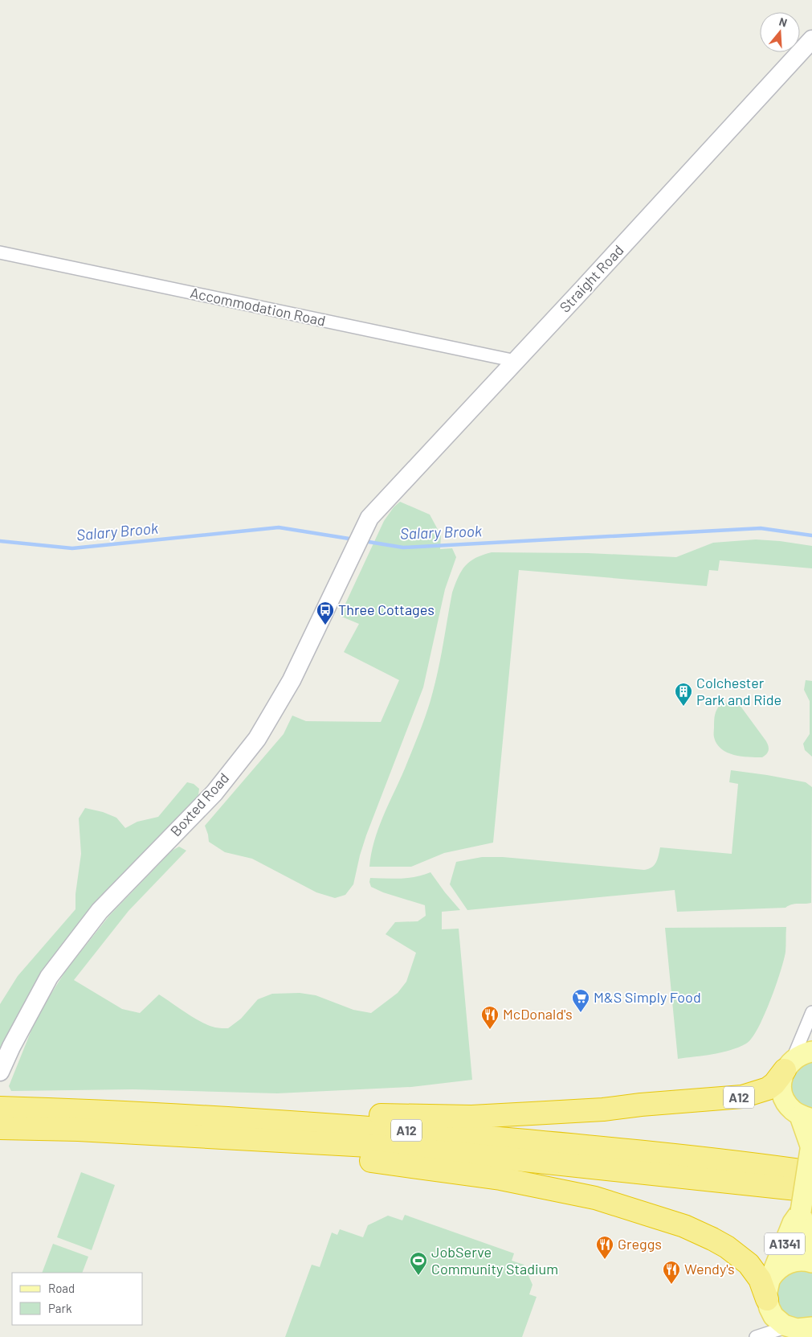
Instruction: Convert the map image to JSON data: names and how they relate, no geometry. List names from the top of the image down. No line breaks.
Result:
{"streets":{"highway":["A12"],"main road":["A1341"],"street":["Straight Road","Accommodation Road","Boxted Road"]},"crossings":[["Straight Road","Accommodation Road"],["Straight Road","Boxted Road"],["A12","A1341"]],"water":["Salary Brook"],"places":{"bus stop":["Three Cottages"],"building":["Colchester Park and Ride"],"supermarket":["M&S Simply Food"],"restaurant":["McDonald's","Greggs","Wendy's"],"sports":["JobServe Community Stadium"]},"legend":["Road","Park"],"north":"top"}
